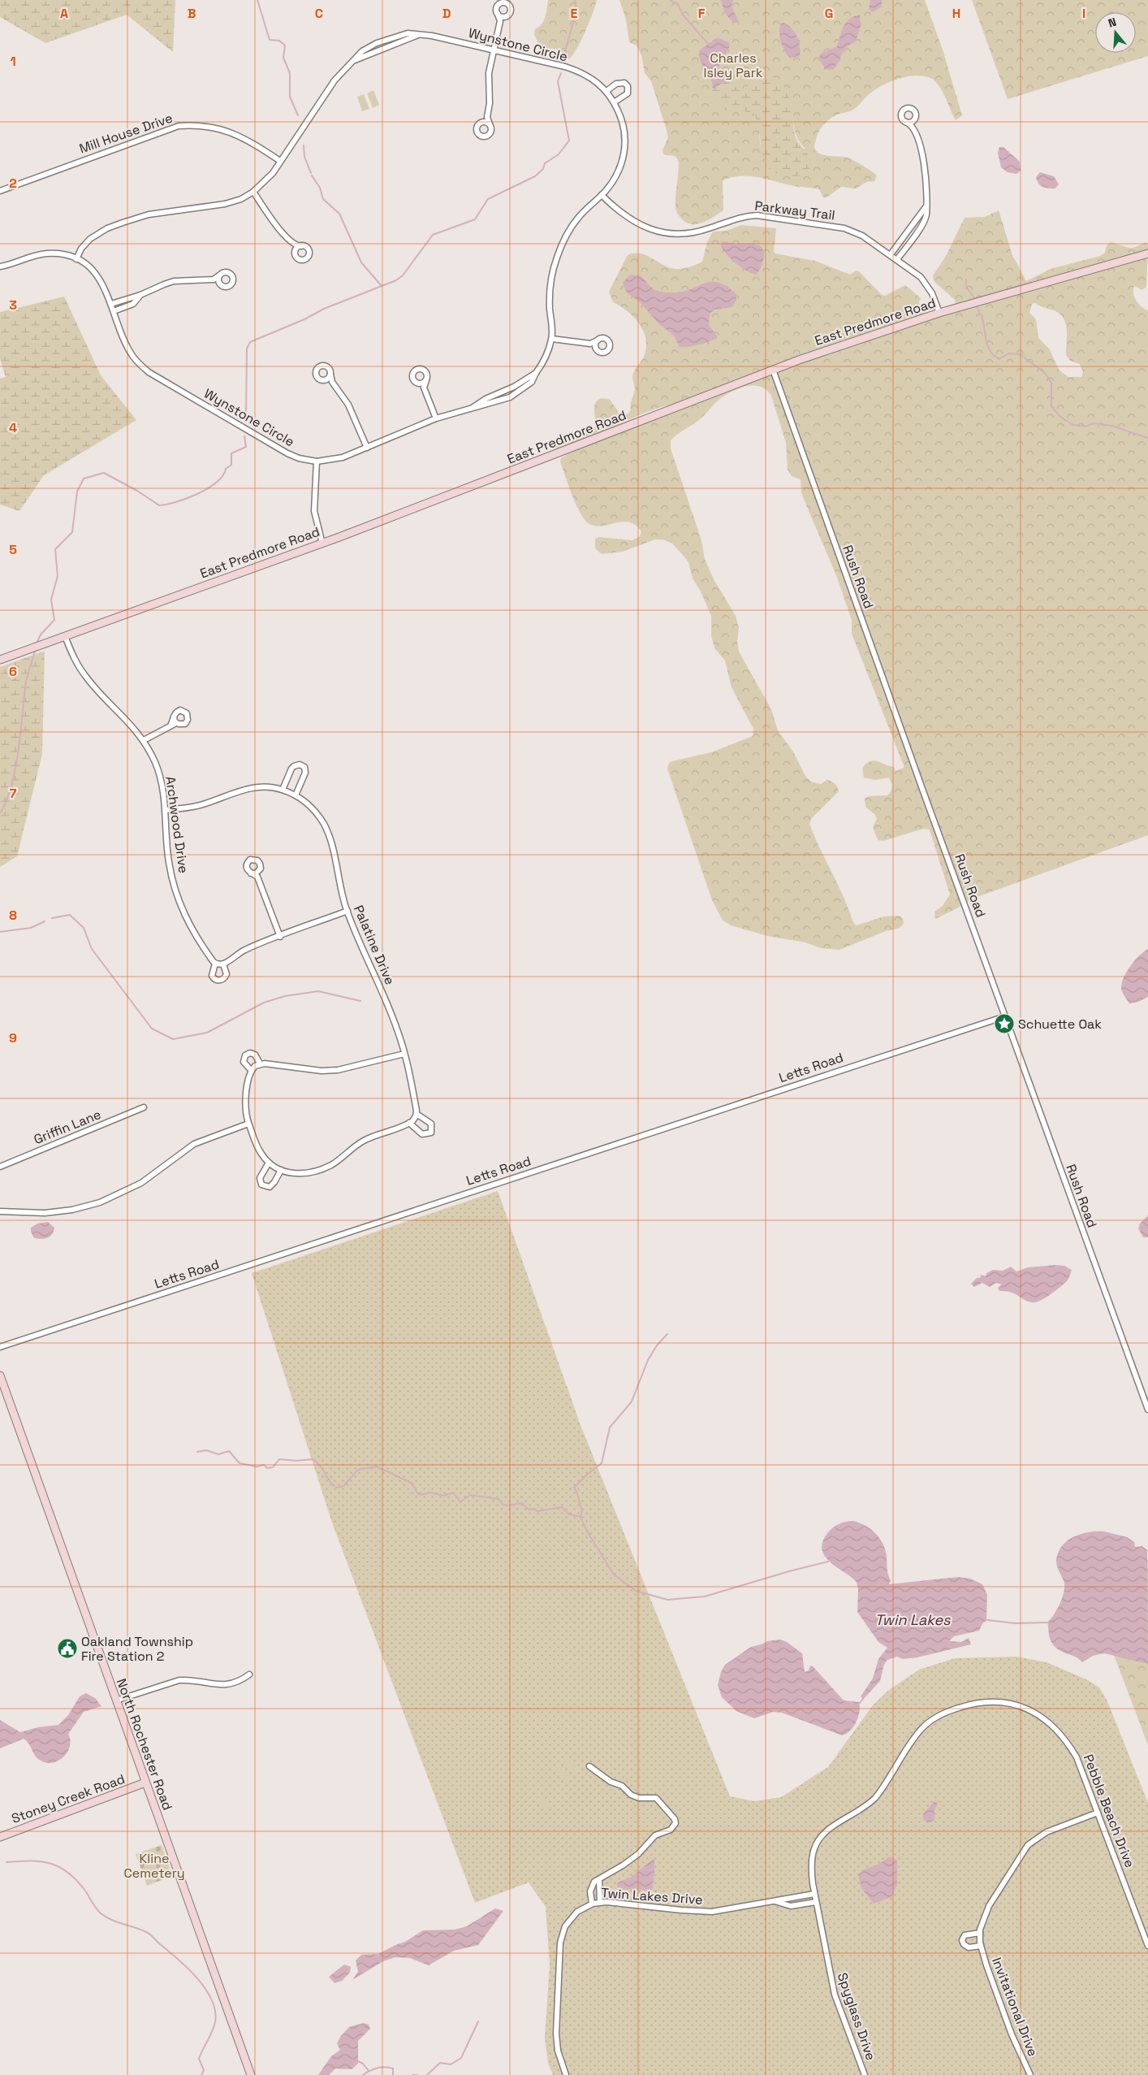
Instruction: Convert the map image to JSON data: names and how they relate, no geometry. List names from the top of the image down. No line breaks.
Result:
{"streets":{"street":["Wynstone Circle","Mill House Drive","Parkway Trail","East Predmore Road","Rush Road","Archwood Drive","Palatine Drive","Letts Road","Griffin Lane","North Rochester Road","Stoney Creek Road","Pebble Beach Drive","Twin Lakes Drive","Invitational Drive","Spyglass Drive"]},"crossings":[["Wynstone Circle","Mill House Drive"],["Wynstone Circle","Parkway Trail"],["Parkway Trail","East Predmore Road"],["East Predmore Road","Rush Road"],["East Predmore Road","Archwood Drive"],["Rush Road","Letts Road"],["Archwood Drive","Palatine Drive"],["North Rochester Road","Stoney Creek Road"],["Pebble Beach Drive","Twin Lakes Drive"],["Pebble Beach Drive","Invitational Drive"],["Pebble Beach Drive","Spyglass Drive"],["Twin Lakes Drive","Spyglass Drive"]],"water":["Twin Lakes"],"parks":["Charles Isley Park","Kline Cemetery"],"places":{"place":["Schuette Oak"],"public building":["Oakland Township Fire Station 2"]},"north":"top","grid":{"columns":["A","B","C","D","E","F","G","H","I"],"rows":["1","2","3","4","5","6","7","8","9"]}}
